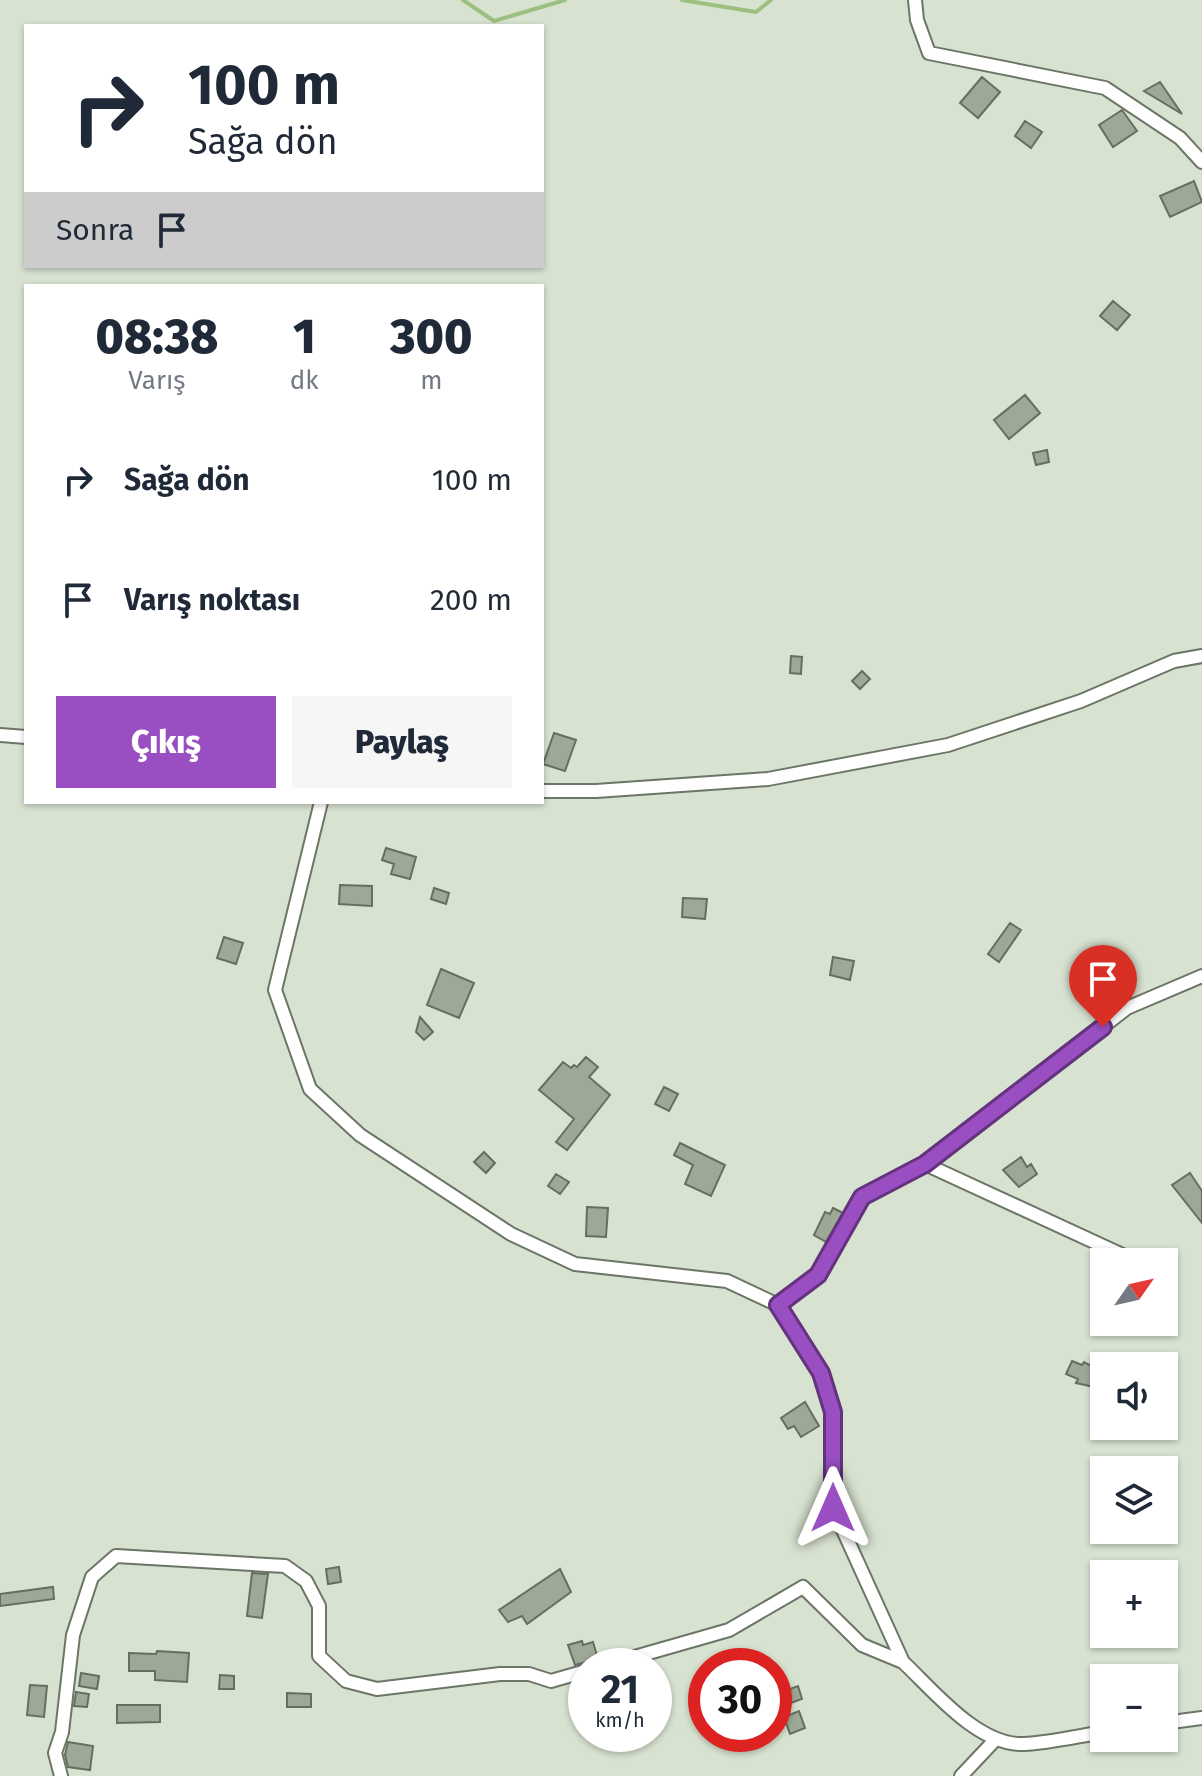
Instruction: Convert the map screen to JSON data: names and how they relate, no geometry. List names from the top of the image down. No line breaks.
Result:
{"north":"top right","page":{"turn":["100 m","Sağa dön"],"then":"Sonra","eta":["08:38","Varış","1","dk","300","m"],"list":[{"name":"Sağa dön","value":"100 m"},{"name":"Varış noktası","value":"200 m"}],"buttons":["Çıkış","Paylaş"],"map_buttons":["+","−"],"speed":"21 km/h","limit":"30"}}
